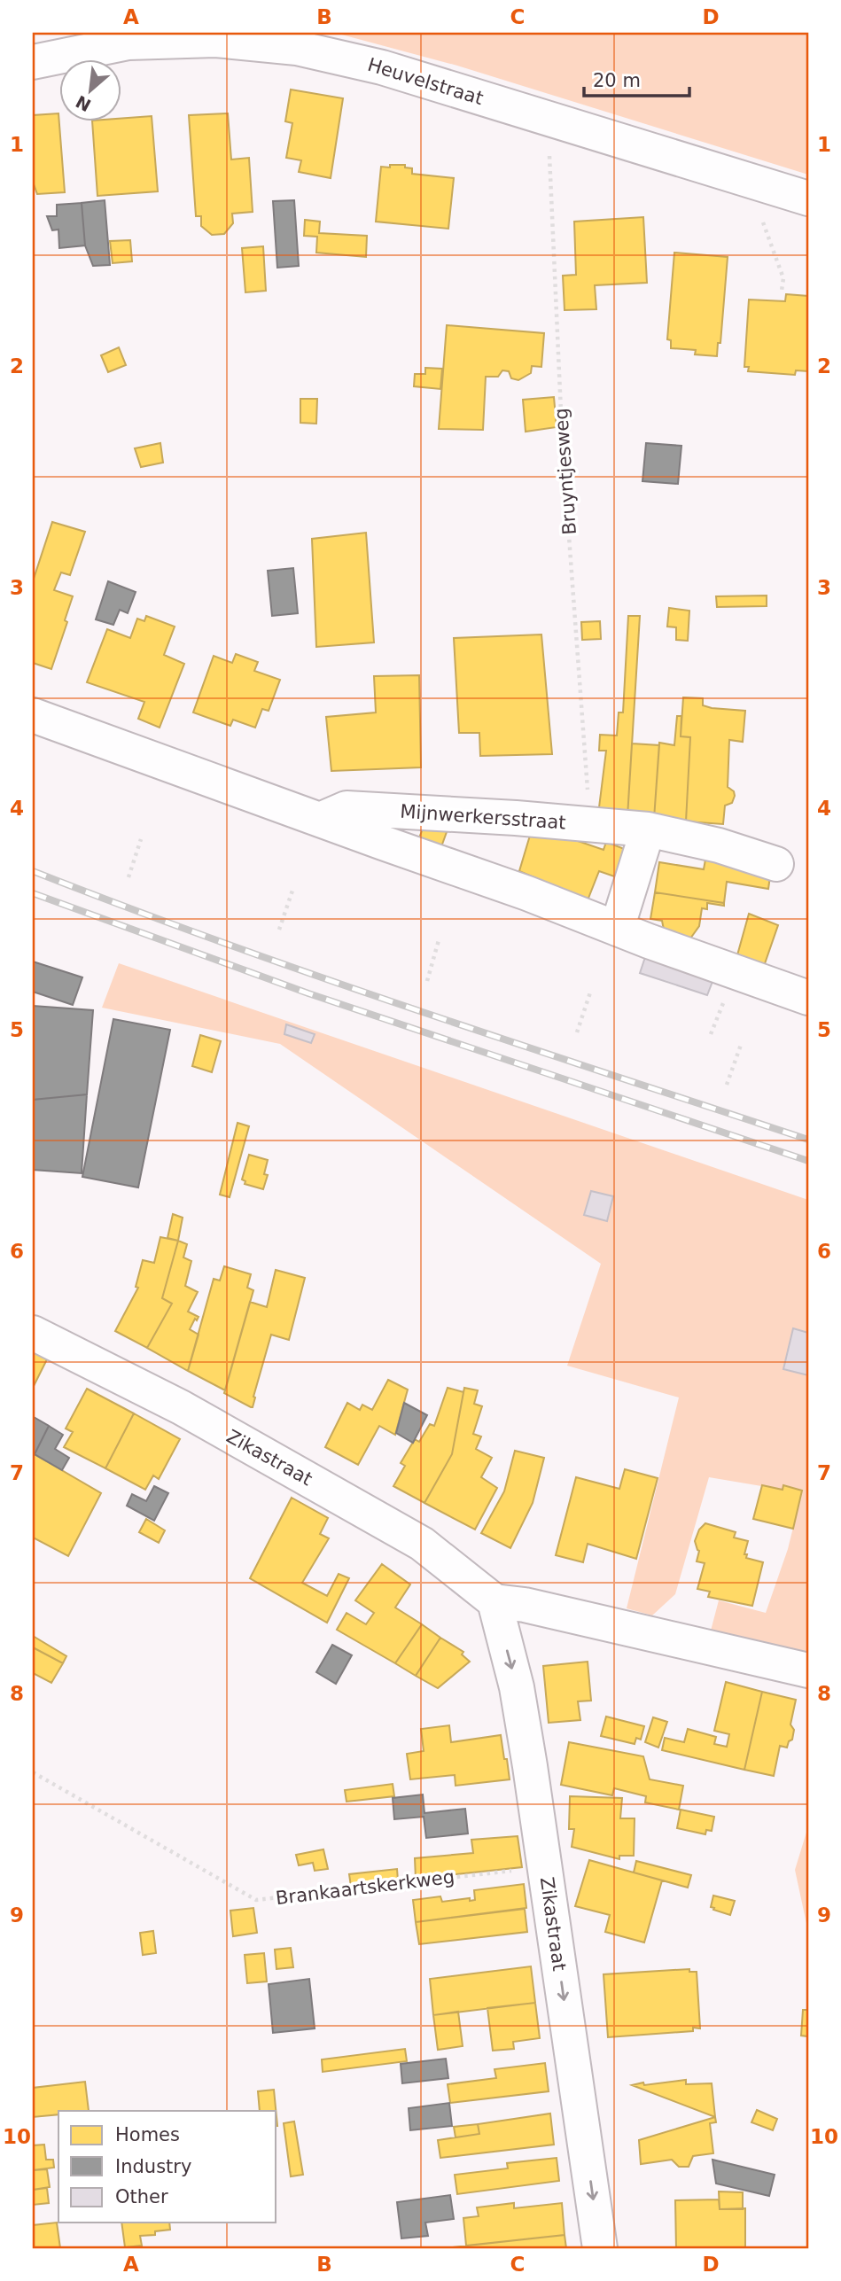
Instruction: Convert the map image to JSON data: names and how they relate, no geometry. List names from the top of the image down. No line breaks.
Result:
{"streets":{"street":["Heuvelstraat","Mijnwerkersstraat","Zikastraat"],"path":["Bruyntjesweg","Brankaartskerkweg"]},"crossings":[["Heuvelstraat","Bruyntjesweg"],["Bruyntjesweg","Mijnwerkersstraat"],["Zikastraat","Brankaartskerkweg"]],"one_way":["Zikastraat"],"legend":["Homes","Industry","Other"],"scale_bar":"20 m","north":"bottom left","grid":{"columns":["A","B","C","D"],"rows":["1","2","3","4","5","6","7","8","9","10"]}}
